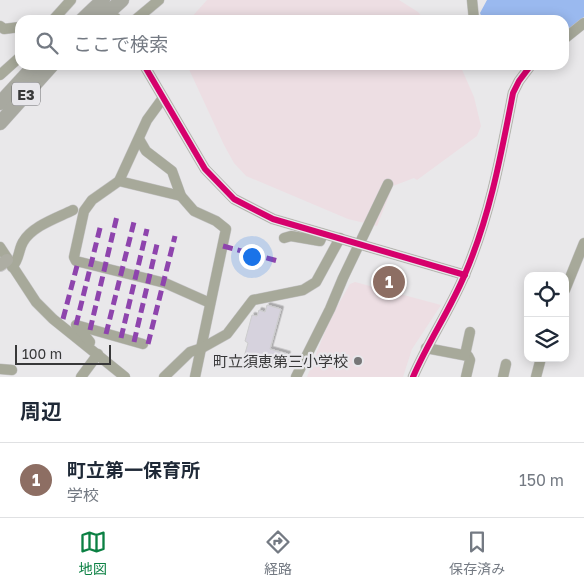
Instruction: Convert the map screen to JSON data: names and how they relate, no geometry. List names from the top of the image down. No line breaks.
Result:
{"streets":{"highway":["E3"]},"places":["町立須恵第三小学校"],"scale_bar":"100 m","page":{"search":"ここで検索","pins":"1","scale":"100 m","heading":"周辺","list":[{"mark":"1","name":"町立第一保育所","note":"学校","value":"150 m"}],"nav":["地図","経路","保存済み"]}}
